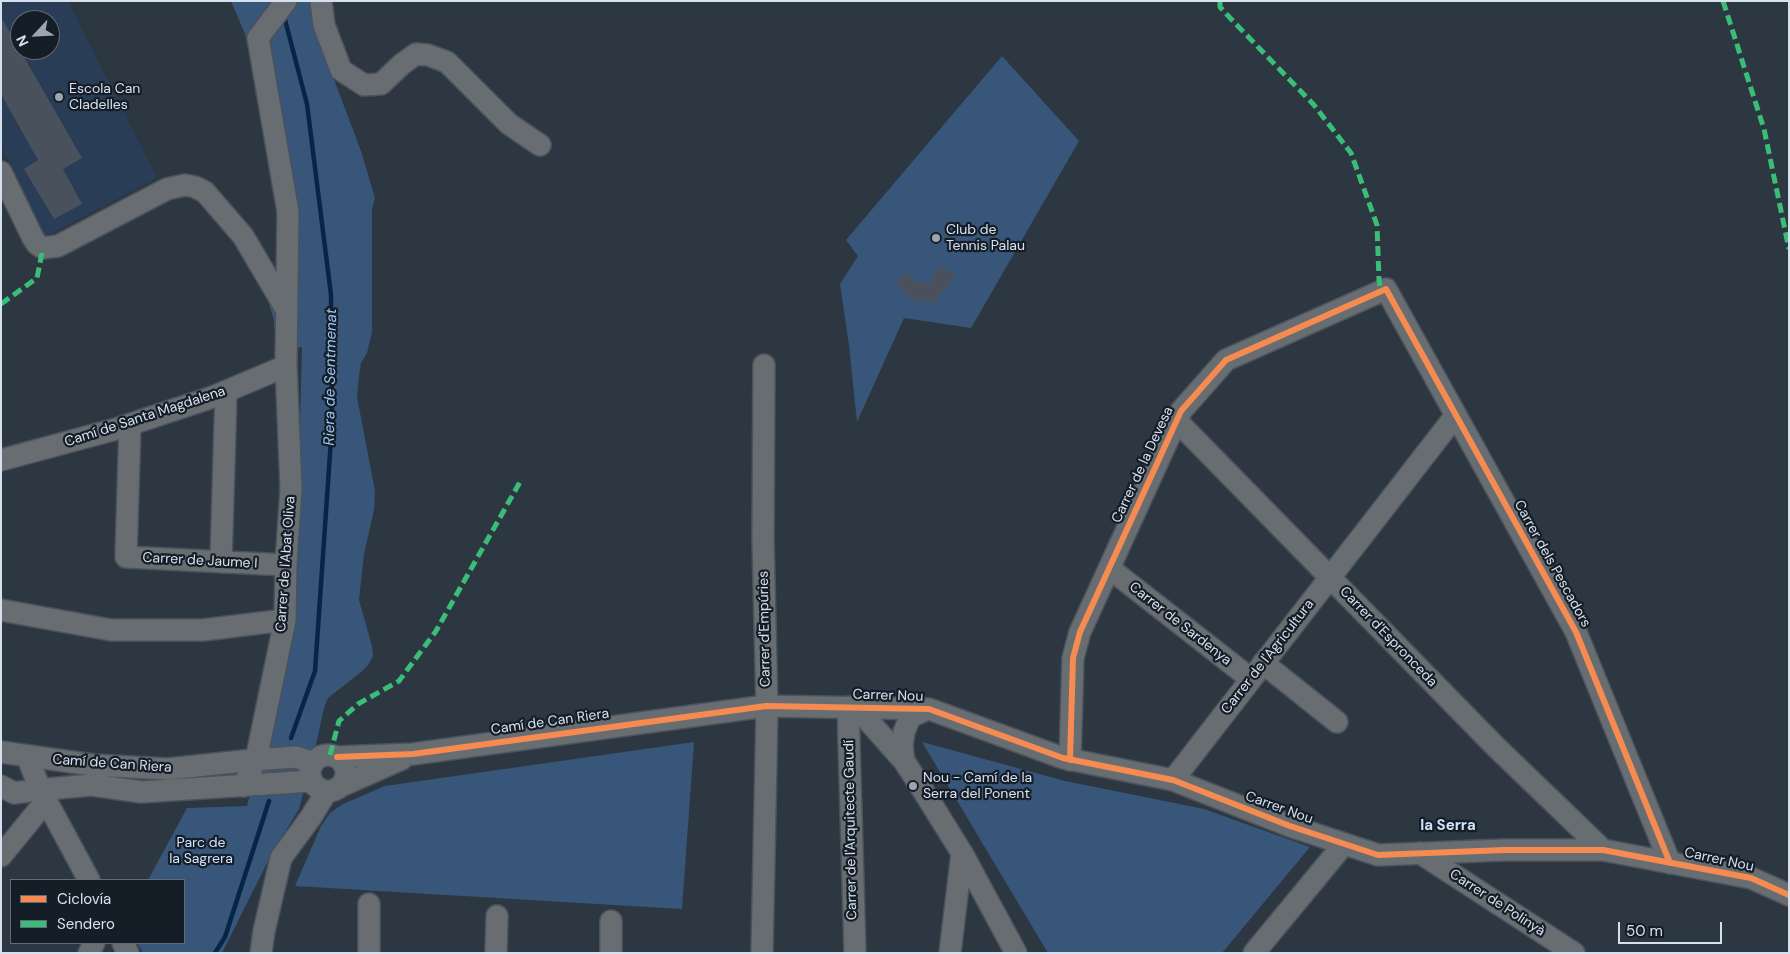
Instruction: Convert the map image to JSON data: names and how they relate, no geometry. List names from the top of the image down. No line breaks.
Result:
{"streets":{"street":["Camí de Santa Magdalena","Carrer de la Devesa","Carrer de Jaume I","Carrer de l'Abat Oliva","Carrer dels Pescadors","Carrer de Sardenya","Carrer d'Empúries","Carrer d'Espronceda","Carrer de l'Agricultura","Carrer Nou","Camí de Can Riera","Carrer de l'Arquitecte Gaudí","Carrer de Polinyà"]},"crossings":[["Camí de Santa Magdalena","Carrer de Jaume I"],["Camí de Santa Magdalena","Carrer de l'Abat Oliva"],["Carrer de la Devesa","Carrer dels Pescadors"],["Carrer de la Devesa","Carrer de Sardenya"],["Carrer de la Devesa","Carrer d'Espronceda"],["Carrer de la Devesa","Carrer Nou"],["Carrer de Jaume I","Carrer de l'Abat Oliva"],["Carrer de l'Abat Oliva","Camí de Can Riera"],["Carrer dels Pescadors","Carrer de l'Agricultura"],["Carrer dels Pescadors","Carrer Nou"],["Carrer de Sardenya","Carrer de l'Agricultura"],["Carrer d'Empúries","Carrer Nou"],["Carrer d'Empúries","Camí de Can Riera"],["Carrer d'Espronceda","Carrer de l'Agricultura"],["Carrer d'Espronceda","Carrer Nou"],["Carrer de l'Agricultura","Carrer Nou"],["Carrer Nou","Camí de Can Riera"],["Carrer Nou","Carrer de l'Arquitecte Gaudí"],["Carrer Nou","Carrer de Polinyà"]],"districts":["la Serra"],"water":["Riera de Sentmenat"],"parks":["Parc de la Sagrera"],"places":["Escola Can Cladelles","Club de Tennis Palau","Nou - Camí de la Serra del Ponent"],"legend":["Ciclovía","Sendero"],"scale_bar":"50 m","north":"bottom left"}
